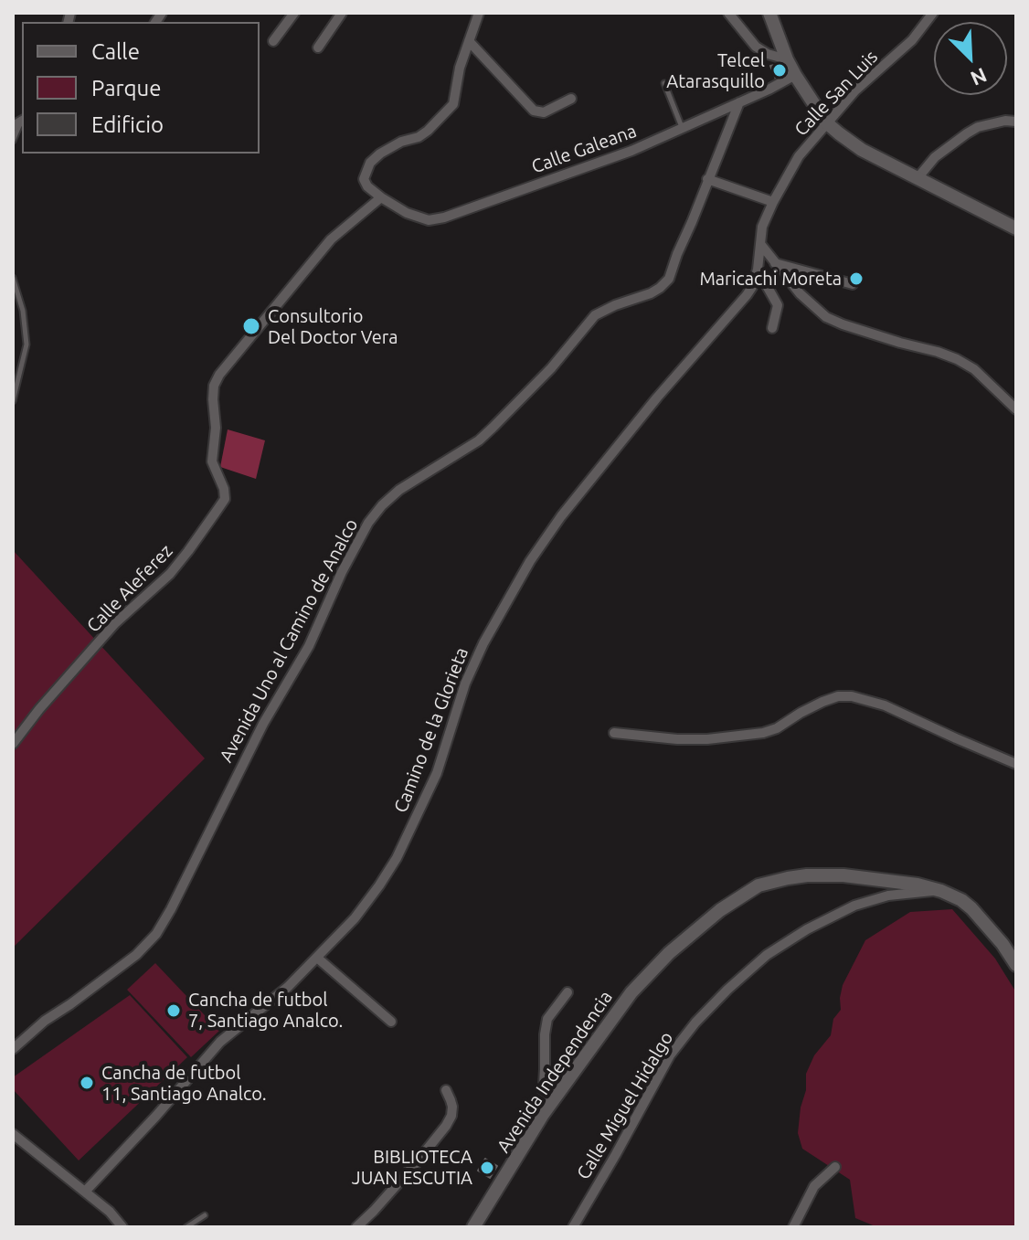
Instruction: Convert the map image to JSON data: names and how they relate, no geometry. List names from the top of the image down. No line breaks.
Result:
{"streets":{"street":["Calle San Luis","Calle Galeana","Calle Aleferez","Avenida Uno al Camino de Analco","Camino de la Glorieta","Avenida Independencia","Calle Miguel Hidalgo"]},"crossings":[["Calle San Luis","Camino de la Glorieta"],["Calle Galeana","Calle Aleferez"],["Calle Galeana","Avenida Uno al Camino de Analco"],["Avenida Independencia","Calle Miguel Hidalgo"]],"places":["Telcel Atarasquillo","Maricachi Moreta","Consultorio Del Doctor Vera","Cancha de futbol 7, Santiago Analco.","Cancha de futbol 11, Santiago Analco.","BIBLIOTECA JUAN ESCUTIA"],"legend":["Calle","Parque","Edificio"],"north":"bottom right"}
